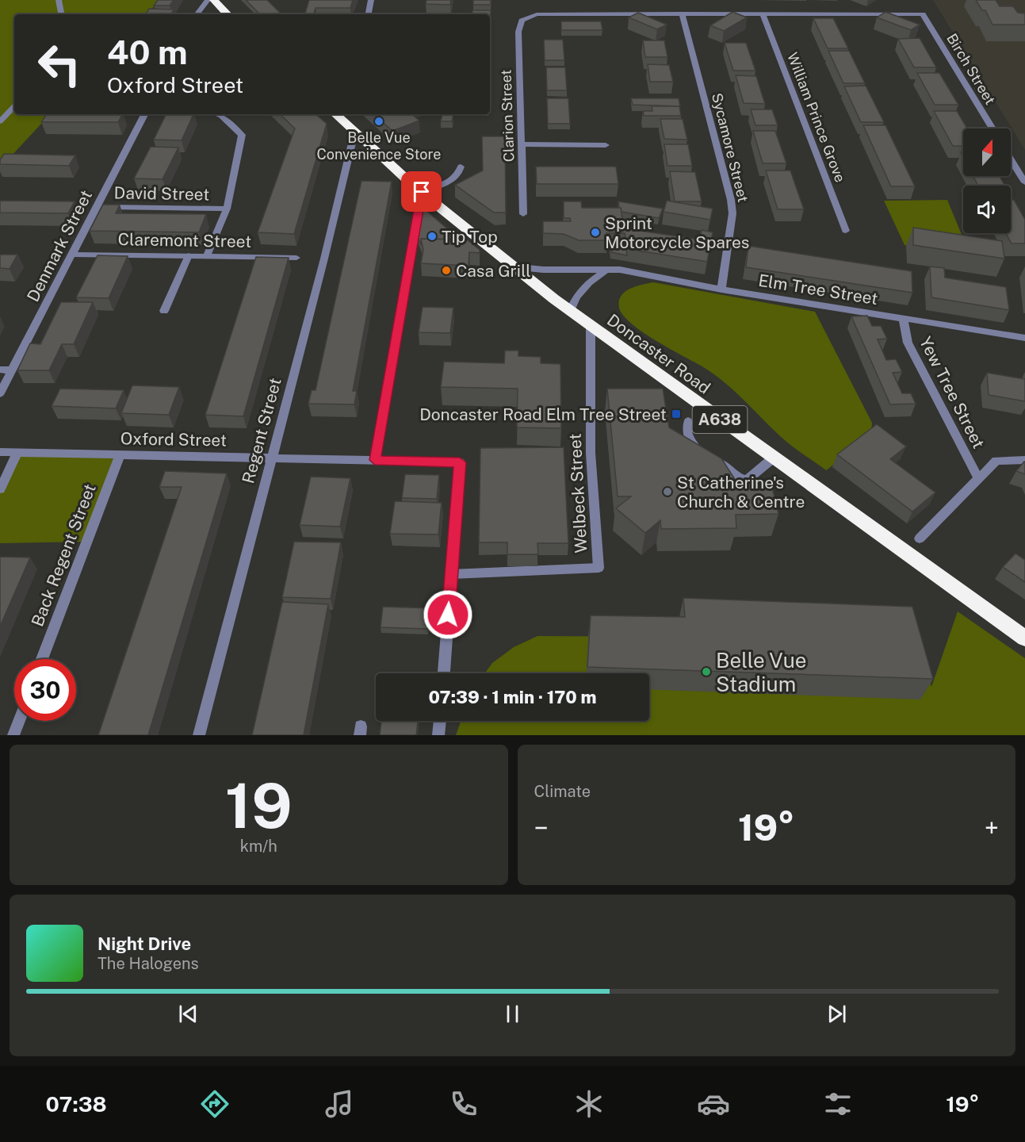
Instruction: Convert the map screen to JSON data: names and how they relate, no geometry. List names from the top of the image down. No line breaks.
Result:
{"streets":{"highway":["Doncaster Road","A638"],"street":["Birch Street","Clarion Street","William Prince Grove","Sycamore Street","David Street","Claremont Street","Denmark Street","Elm Tree Street","Yew Tree Street","Regent Street","Oxford Street","Welbeck Street","Back Regent Street"]},"crossings":[["Birch Street","William Prince Grove"],["Clarion Street","Sycamore Street"],["Sycamore Street","Elm Tree Street"],["David Street","Denmark Street"],["Claremont Street","Denmark Street"],["Elm Tree Street","Doncaster Road"],["Elm Tree Street","Yew Tree Street"],["Doncaster Road","Regent Street"],["Doncaster Road","Welbeck Street"],["Regent Street","Oxford Street"],["Oxford Street","Welbeck Street"],["Oxford Street","Back Regent Street"]],"places":{"other":["Belle Vue Convenience Store","Sprint Motorcycle Spares","Tip Top","Casa Grill","St Catherine's Church & Centre","Belle Vue Stadium"],"transit":["Doncaster Road Elm Tree Street"]},"north":"top","page":{"turn":["40 m","Oxford Street"],"limit":"30","trip":"07:39 · 1 min · 170 m","tile":[["19","km/h"],"Climate"],"heat":["−","19°","+"],"song":["Night Drive","The Halogens"],"tabs":["07:38","19°"]}}
